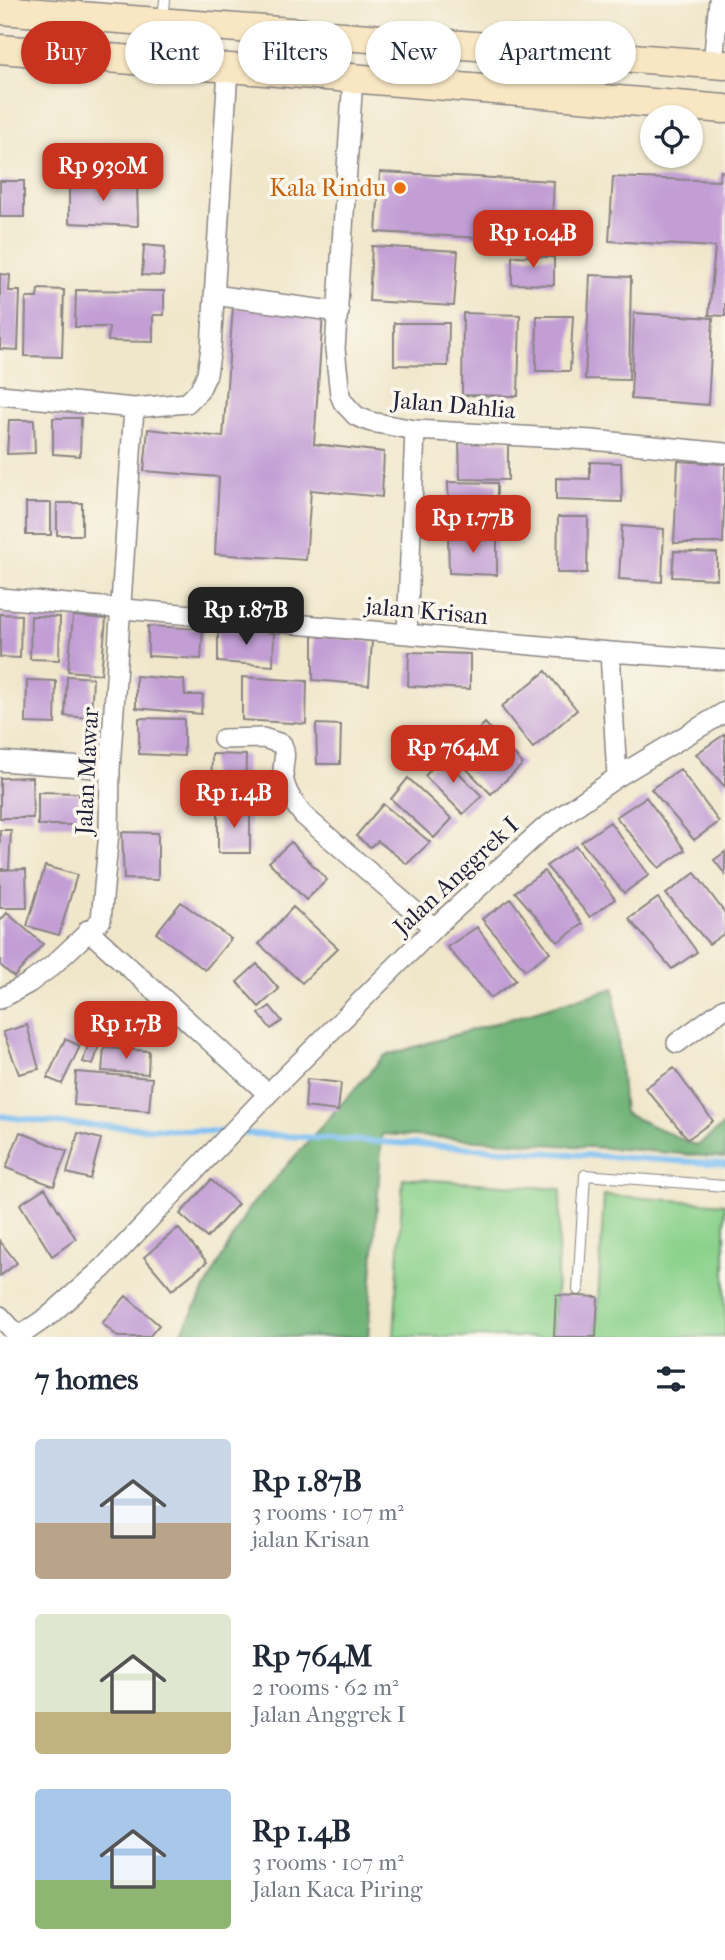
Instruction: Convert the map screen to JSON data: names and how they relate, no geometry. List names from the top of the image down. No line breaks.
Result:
{"streets":{"street":["Jalan Dahlia","jalan Krisan","Jalan Mawar","Jalan Anggrek I"]},"crossings":[["jalan Krisan","Jalan Mawar"]],"places":["Kala Rindu"],"page":{"chip":["Buy","Rent","Filters","New","Apartment"],"price":["Rp 930M","Rp 1.04B","Rp 1.77B","Rp 1.87B","Rp 764M","Rp 1.4B","Rp 1.7B"],"heading":"7 homes","list":[{"name":"Rp 1.87B","note":"3 rooms · 107 m² · jalan Krisan"},{"name":"Rp 764M","note":"2 rooms · 62 m² · Jalan Anggrek I"},{"name":"Rp 1.4B","note":"3 rooms · 107 m² · Jalan Kaca Piring"}]}}
